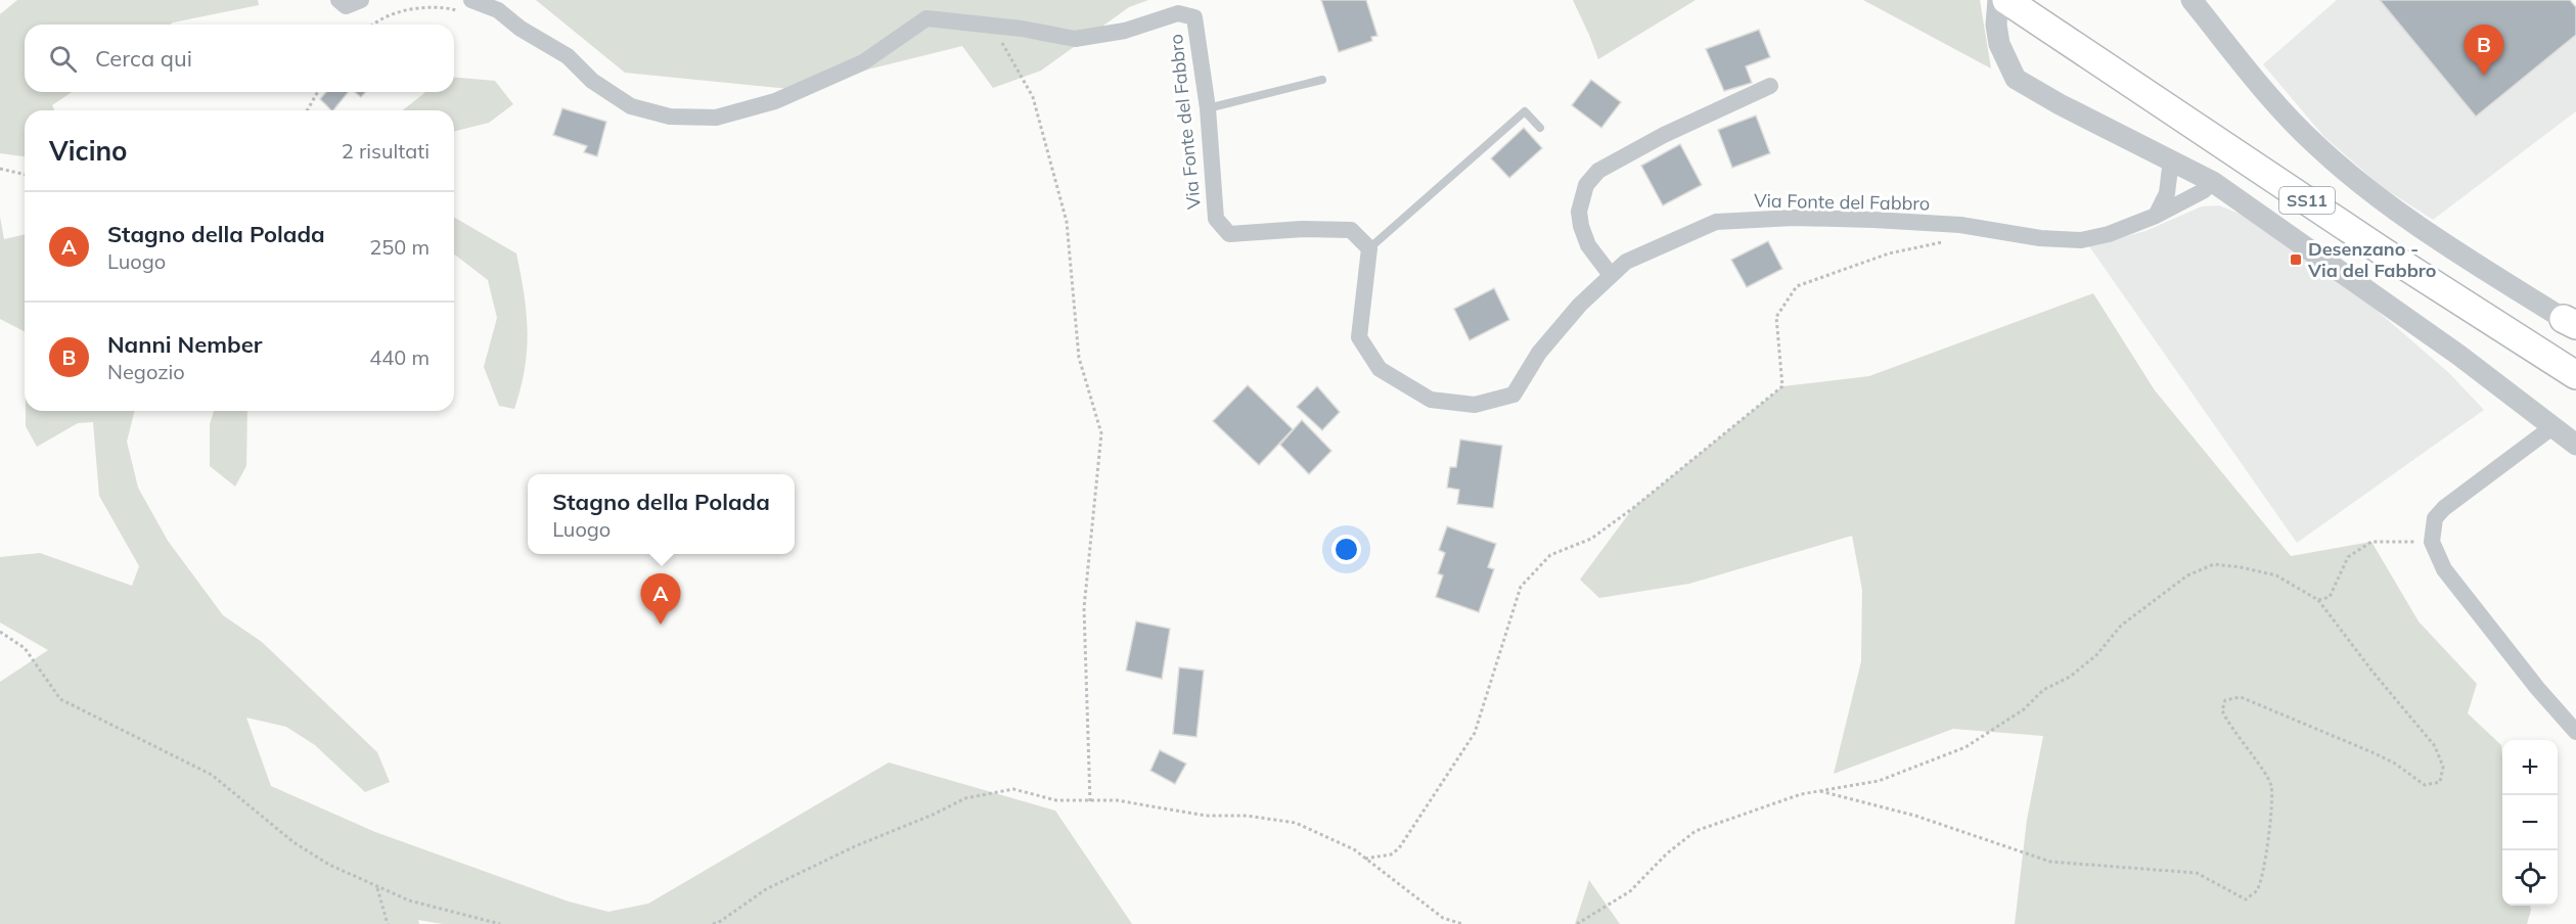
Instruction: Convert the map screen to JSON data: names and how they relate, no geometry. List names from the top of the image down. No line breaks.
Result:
{"streets":{"highway":["SS11"],"street":["Via Fonte del Fabbro"]},"places":{"transit":["Desenzano - Via del Fabbro"]},"page":{"pins":["B","A"],"search":"Cerca qui","heading":["Vicino","2 risultati"],"list":[{"mark":"A","name":"Stagno della Polada","note":"Luogo","value":"250 m"},{"mark":"B","name":"Nanni Nember","note":"Negozio","value":"440 m"}],"popup":["Stagno della Polada","Luogo"],"map_buttons":["+","−"]}}
